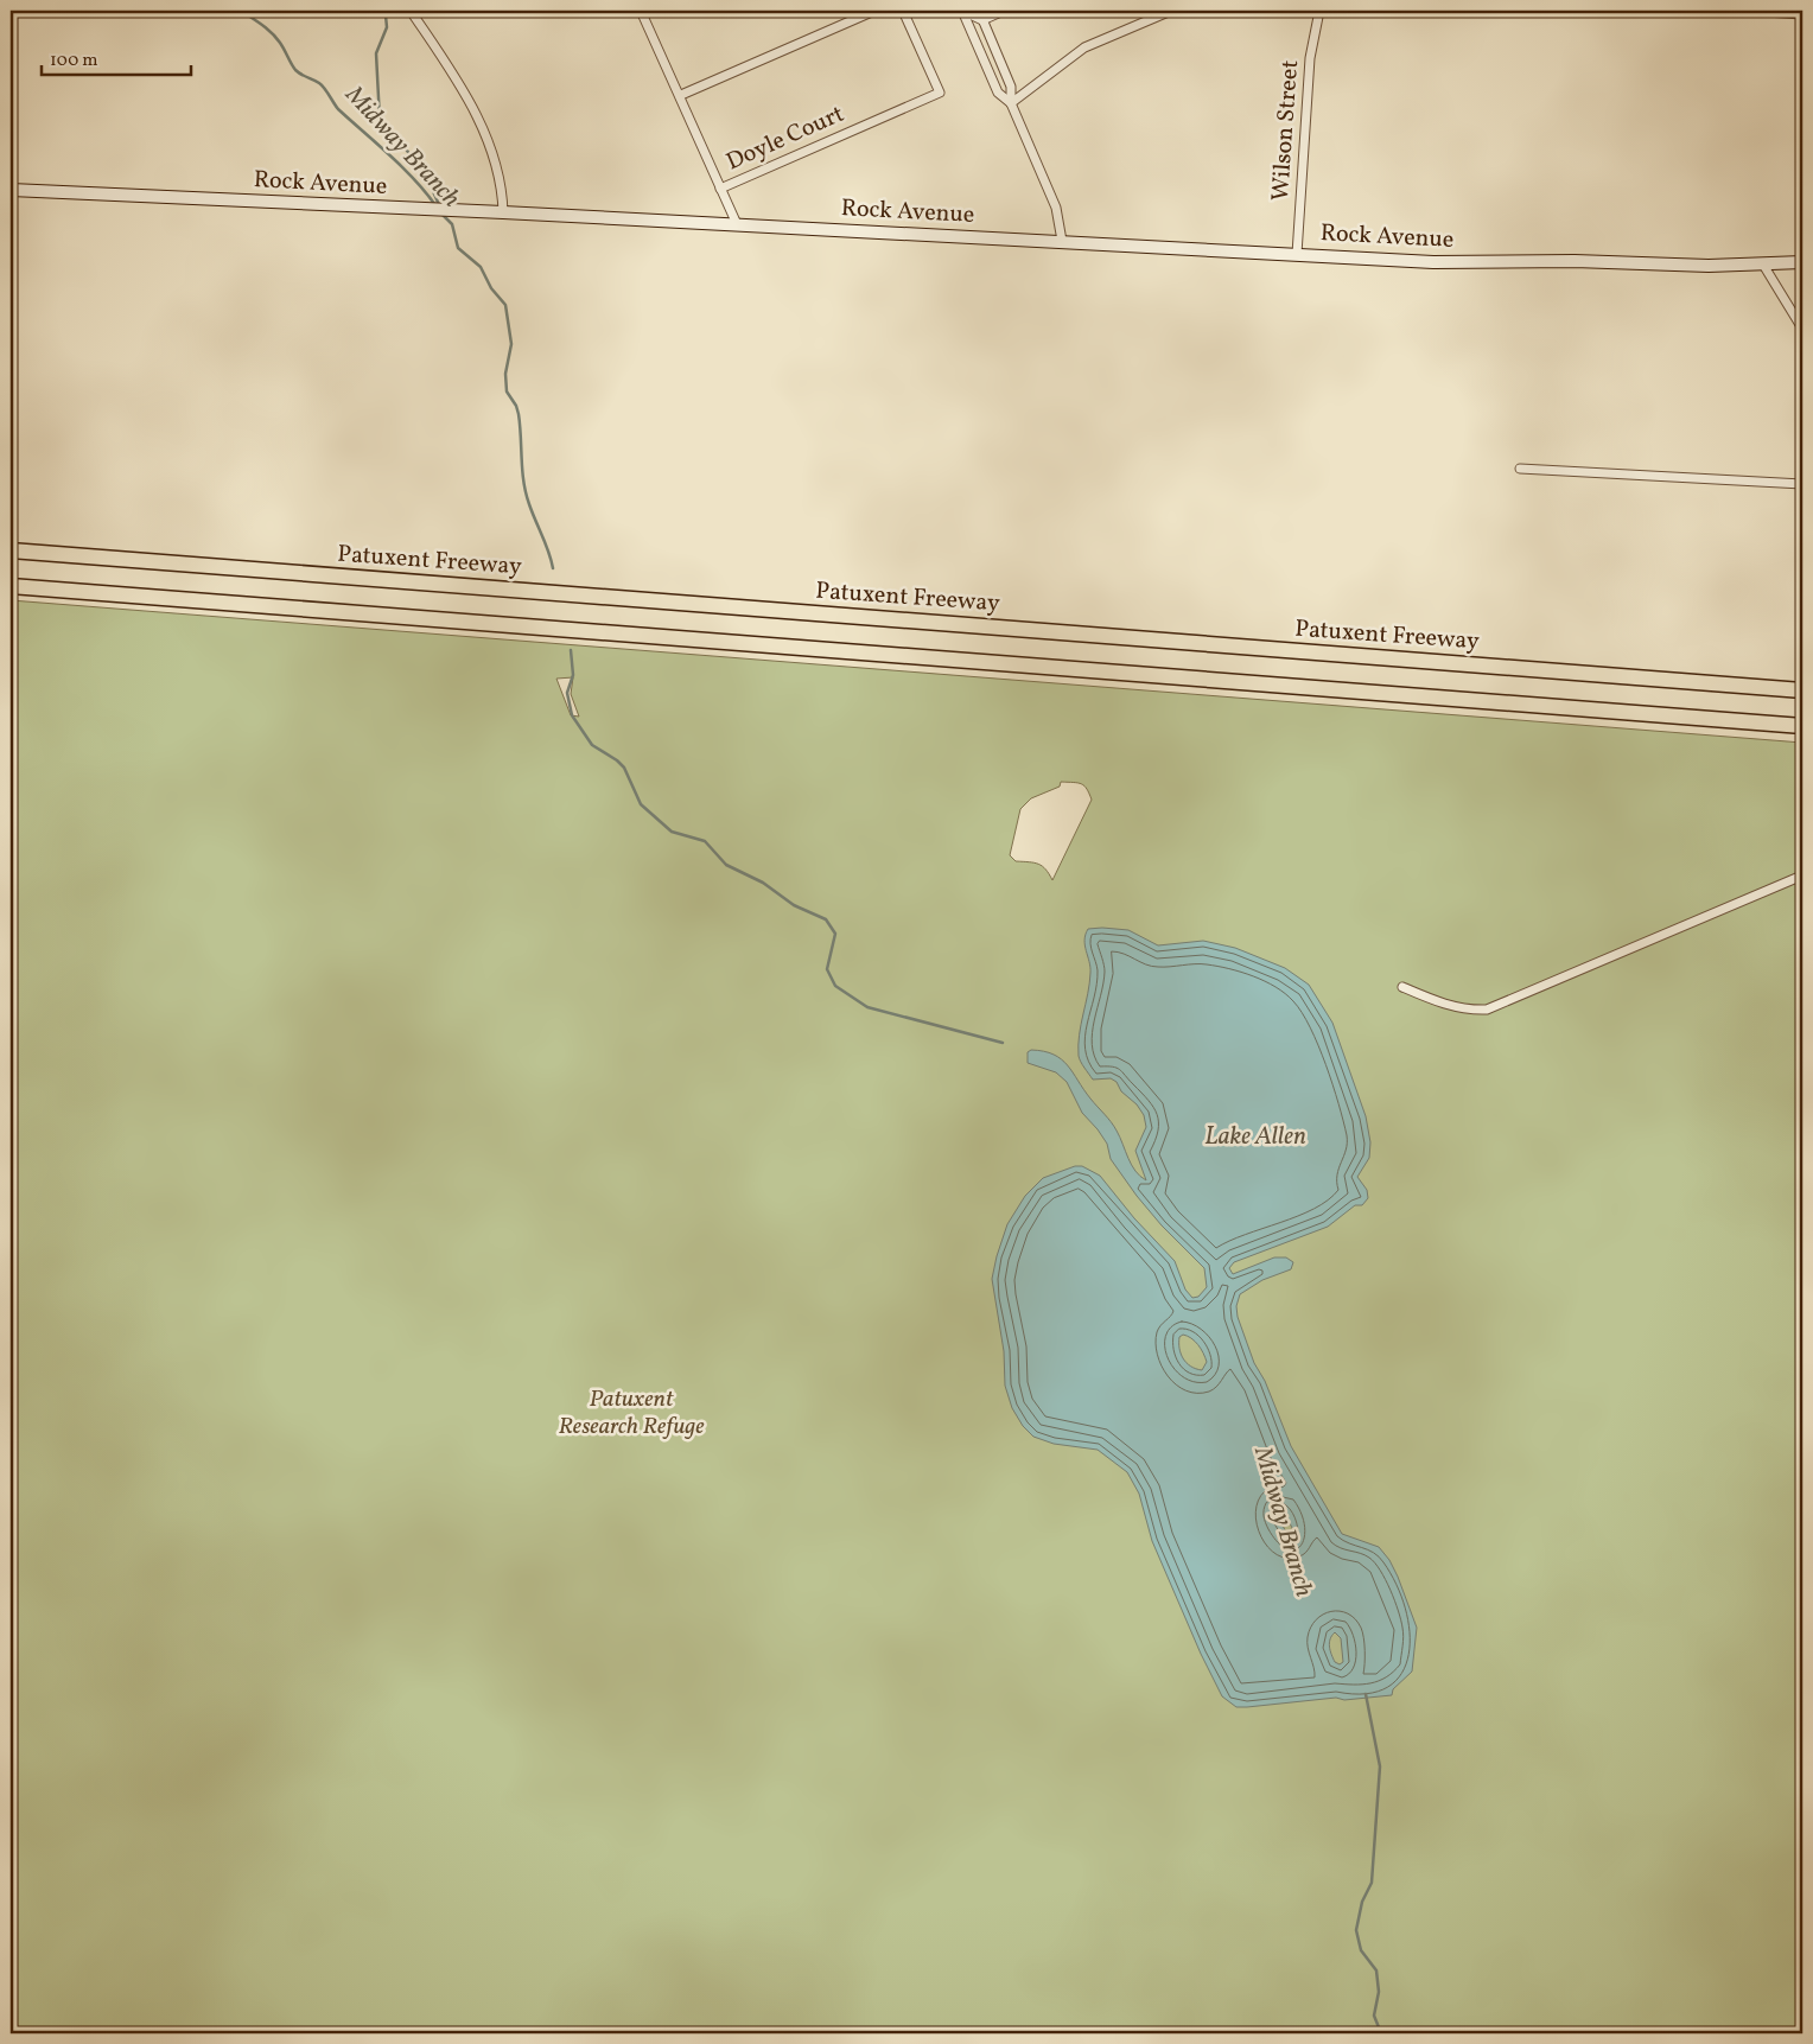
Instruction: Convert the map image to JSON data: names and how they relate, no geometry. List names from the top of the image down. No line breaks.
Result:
{"streets":{"highway":["Patuxent Freeway"],"street":["Wilson Street","Doyle Court","Rock Avenue"]},"crossings":[["Wilson Street","Rock Avenue"]],"water":["Midway Branch","Lake Allen"],"parks":["Patuxent Research Refuge"],"scale_bar":"100 m"}
